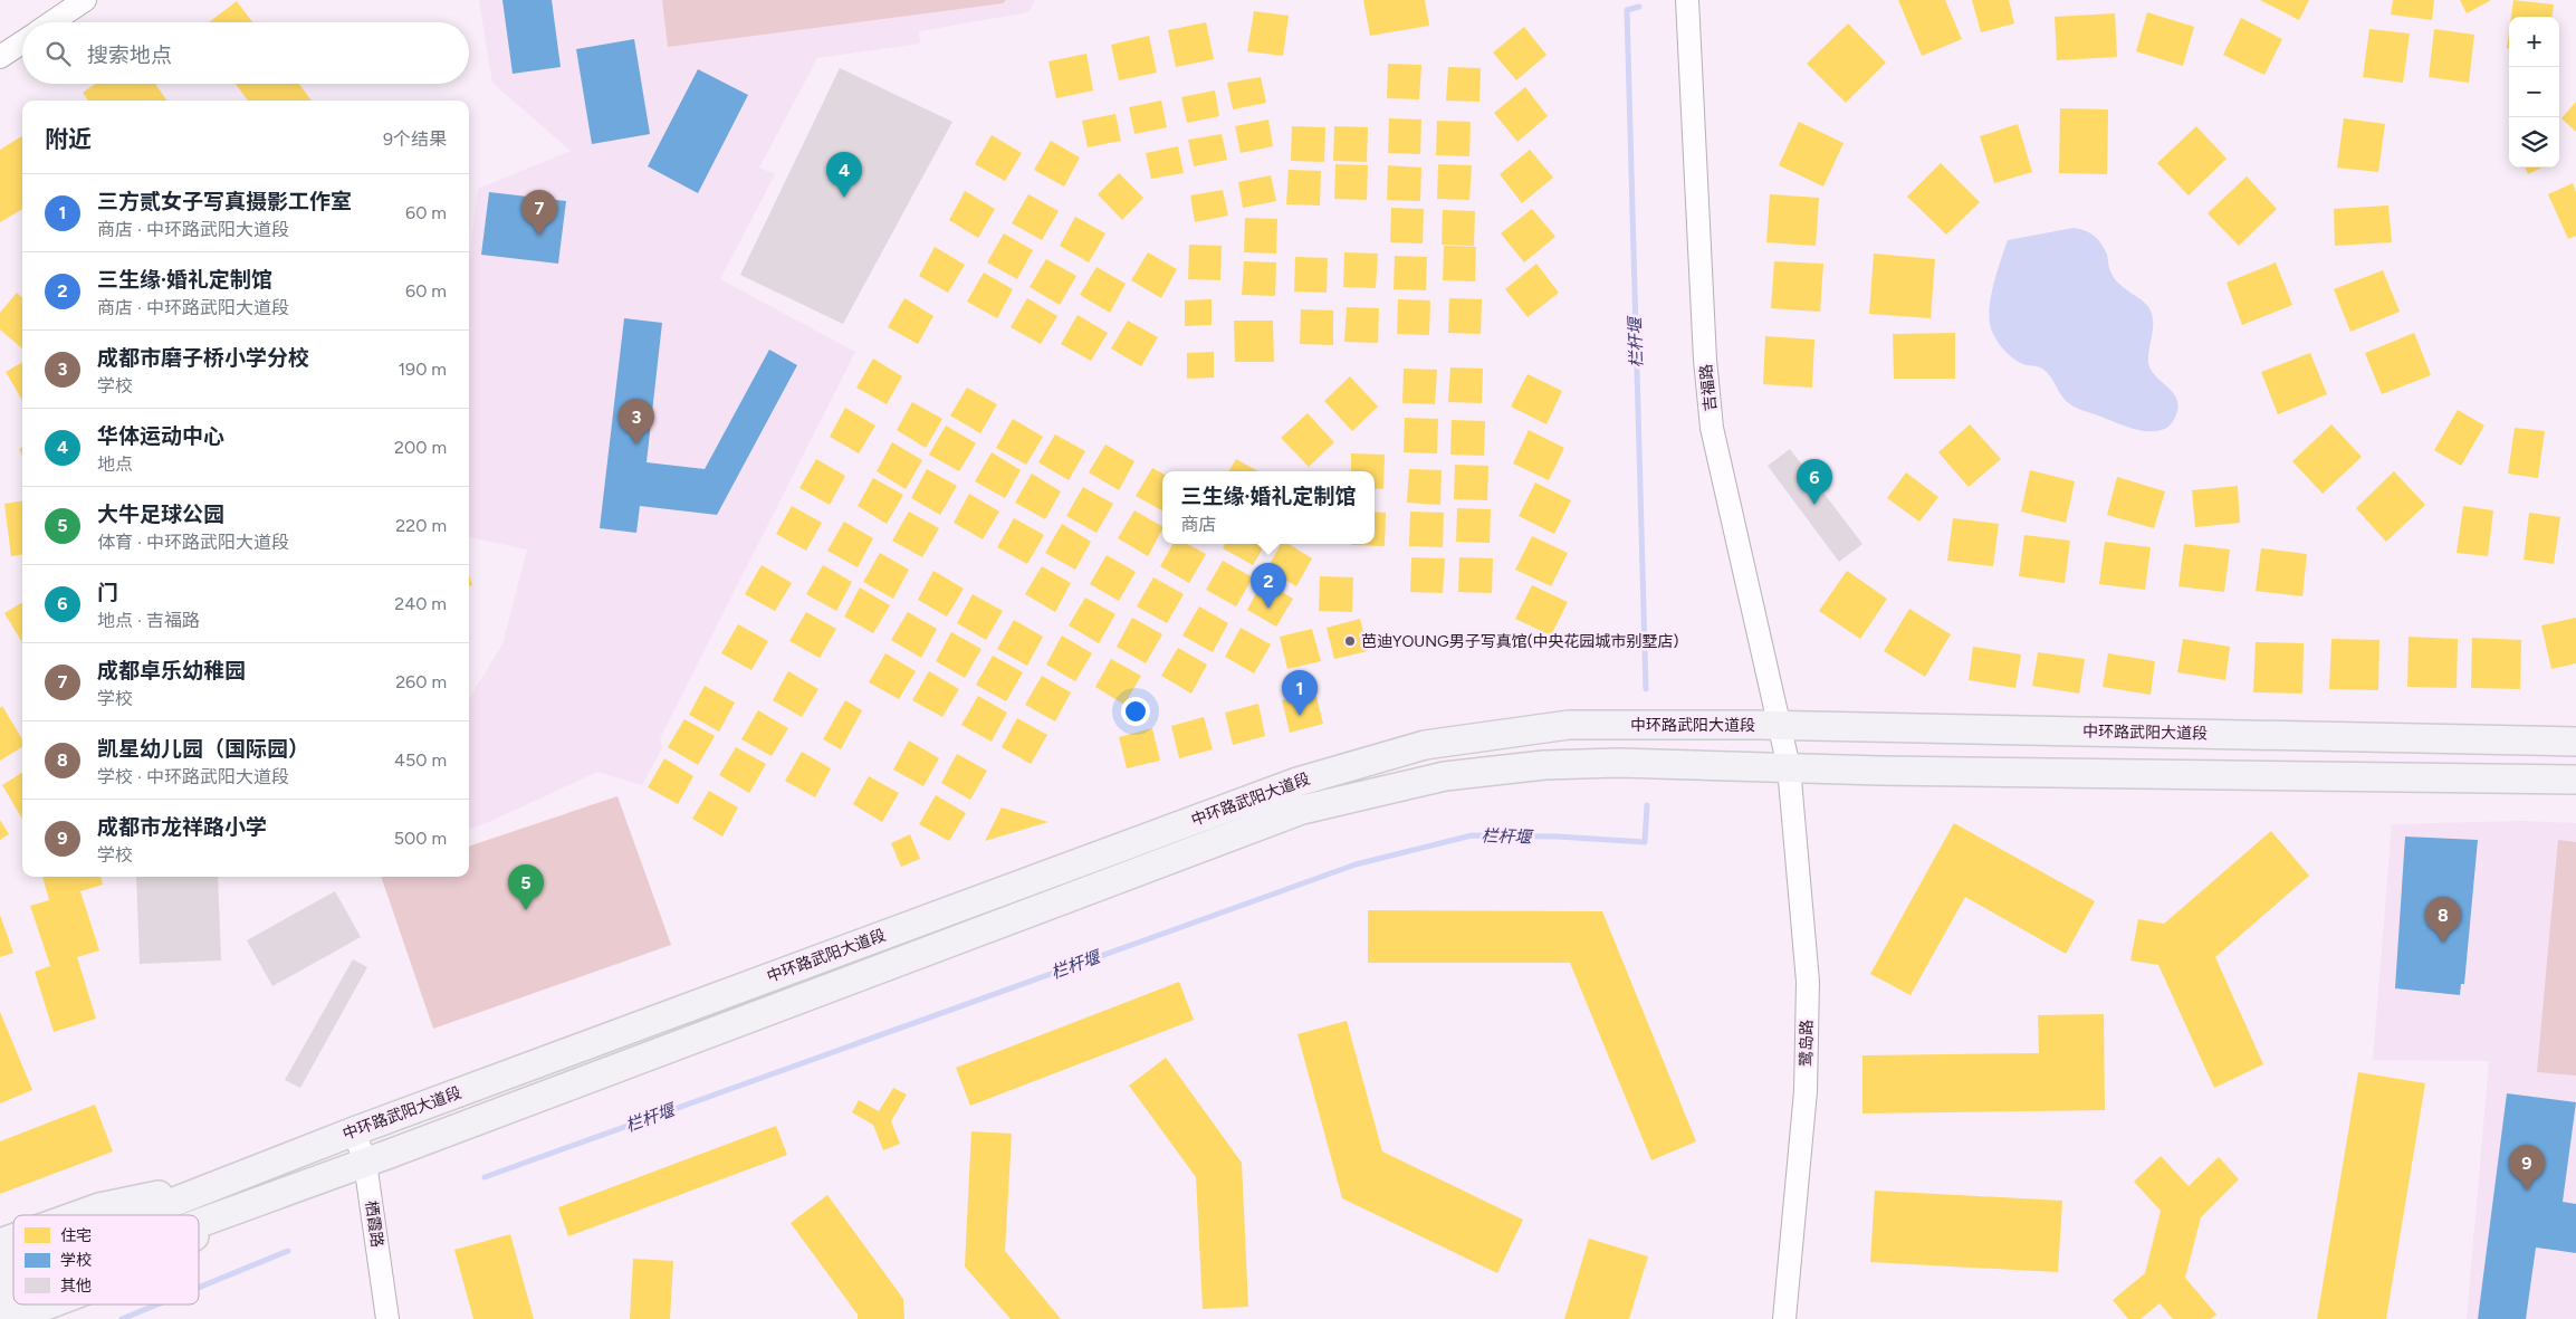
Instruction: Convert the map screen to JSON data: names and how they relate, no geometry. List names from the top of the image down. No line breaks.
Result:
{"streets":{"main road":["中环路武阳大道段"],"street":["吉福路","鹭岛路","栖霞路"]},"crossings":[["吉福路","中环路武阳大道段"],["吉福路","鹭岛路"],["中环路武阳大道段","鹭岛路"],["中环路武阳大道段","栖霞路"]],"water":["栏杆堰"],"places":["芭迪YOUNG男子写真馆(中央花园城市别墅店)"],"legend":["住宅","学校","其他"],"page":{"map_buttons":["+","−"],"search":"搜索地点","heading":["附近","9个结果"],"pins":["4","7","3","6","2","1","5","8","9"],"list":[{"mark":"1","name":"三方贰女子写真摄影工作室","note":"商店 · 中环路武阳大道段","value":"60 m"},{"mark":"2","name":"三生缘·婚礼定制馆","note":"商店 · 中环路武阳大道段","value":"60 m"},{"mark":"3","name":"成都市磨子桥小学分校","note":"学校","value":"190 m"},{"mark":"4","name":"华体运动中心","note":"地点","value":"200 m"},{"mark":"5","name":"大牛足球公园","note":"体育 · 中环路武阳大道段","value":"220 m"},{"mark":"6","name":"门","note":"地点 · 吉福路","value":"240 m"},{"mark":"7","name":"成都卓乐幼稚园","note":"学校","value":"260 m"},{"mark":"8","name":"凯星幼儿园（国际园）","note":"学校 · 中环路武阳大道段","value":"450 m"},{"mark":"9","name":"成都市龙祥路小学","note":"学校","value":"500 m"}],"popup":["三生缘·婚礼定制馆","商店"]}}
